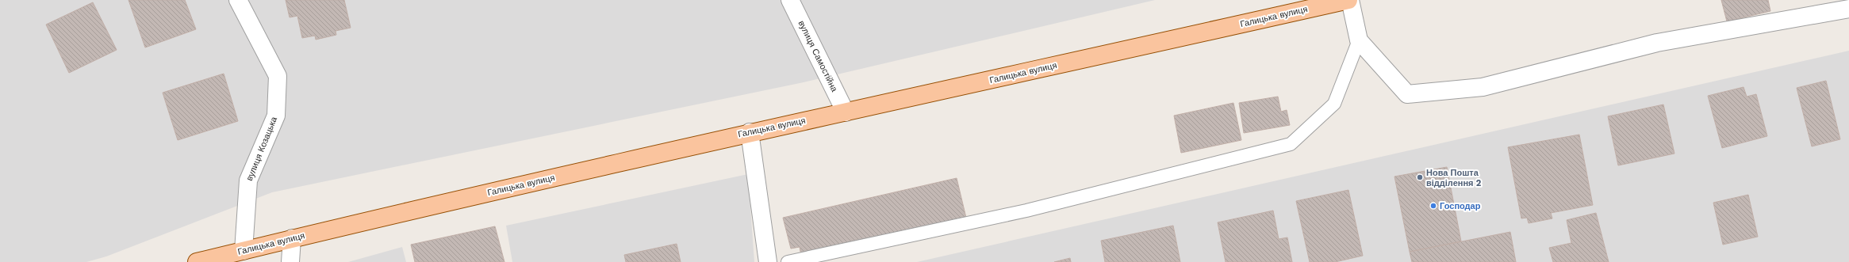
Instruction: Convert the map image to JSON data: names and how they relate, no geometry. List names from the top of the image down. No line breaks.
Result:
{"streets":{"main road":["Галицька вулиця"],"street":["вулиця Самостійна","вулиця Козацька"]},"crossings":[["Галицька вулиця","вулиця Самостійна"],["Галицька вулиця","вулиця Козацька"]],"places":["Нова Пошта відділення 2","Господар"]}
